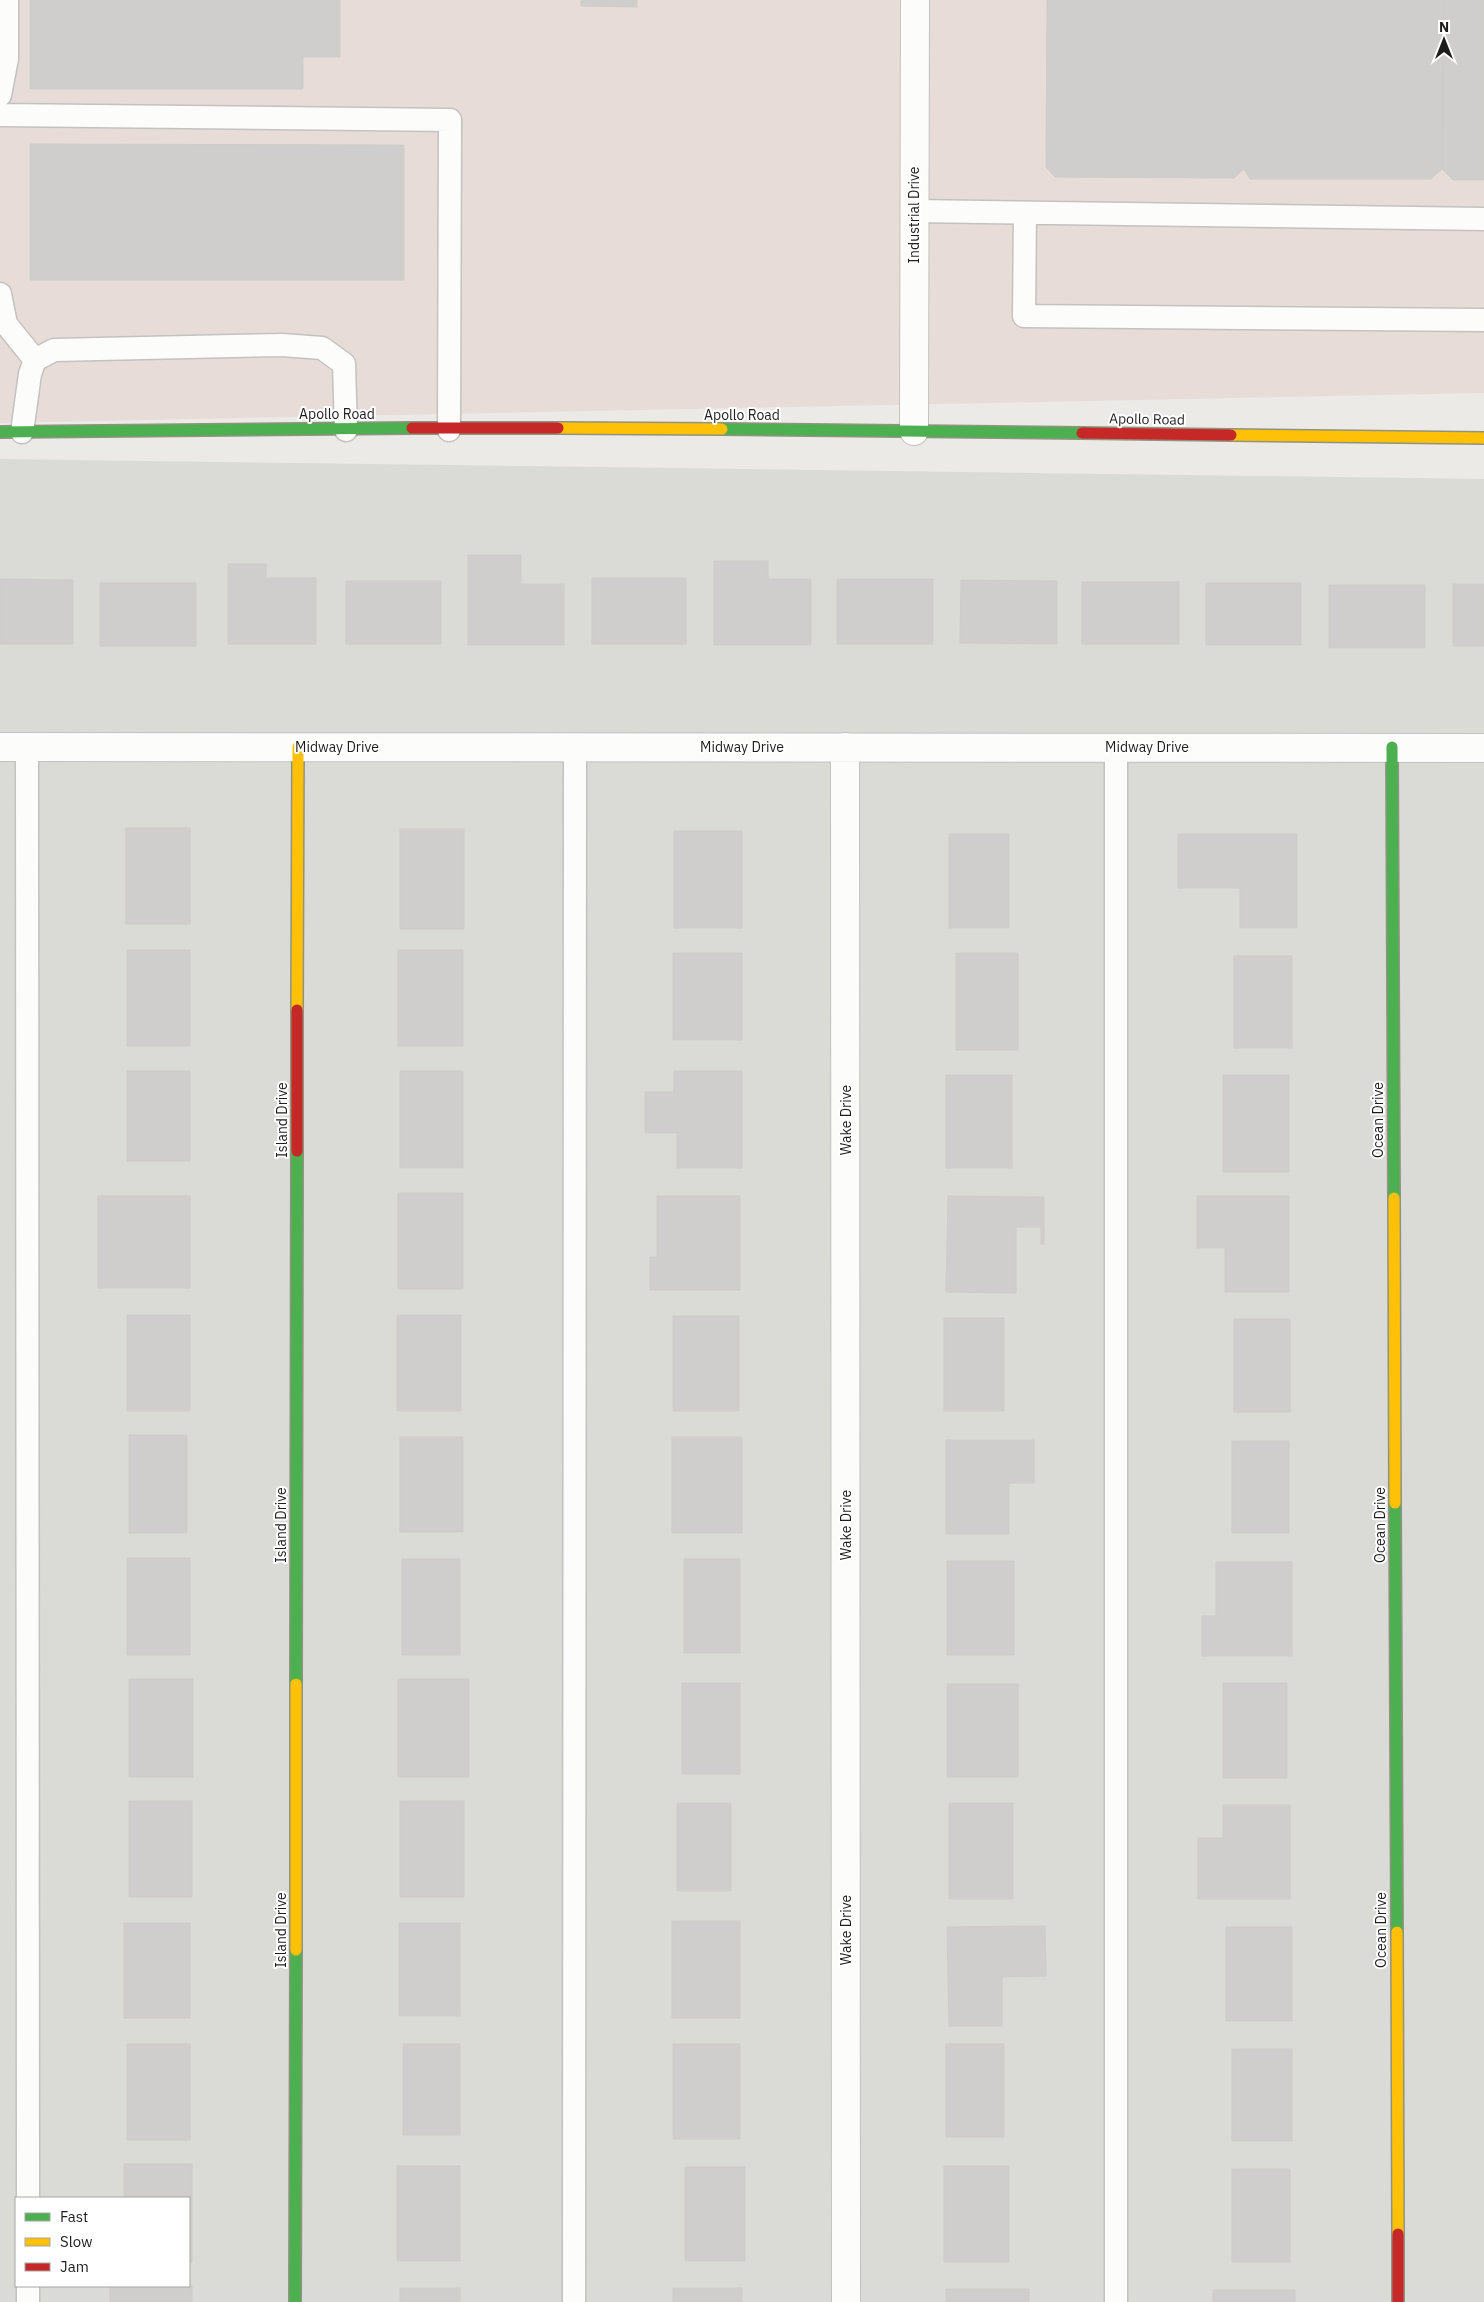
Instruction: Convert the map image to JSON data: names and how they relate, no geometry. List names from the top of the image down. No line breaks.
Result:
{"streets":{"street":["Industrial Drive","Apollo Road","Midway Drive","Island Drive","Wake Drive","Ocean Drive"]},"crossings":[["Industrial Drive","Apollo Road"],["Midway Drive","Island Drive"],["Midway Drive","Wake Drive"],["Midway Drive","Ocean Drive"]],"legend":["Fast","Slow","Jam"],"north":"top"}
